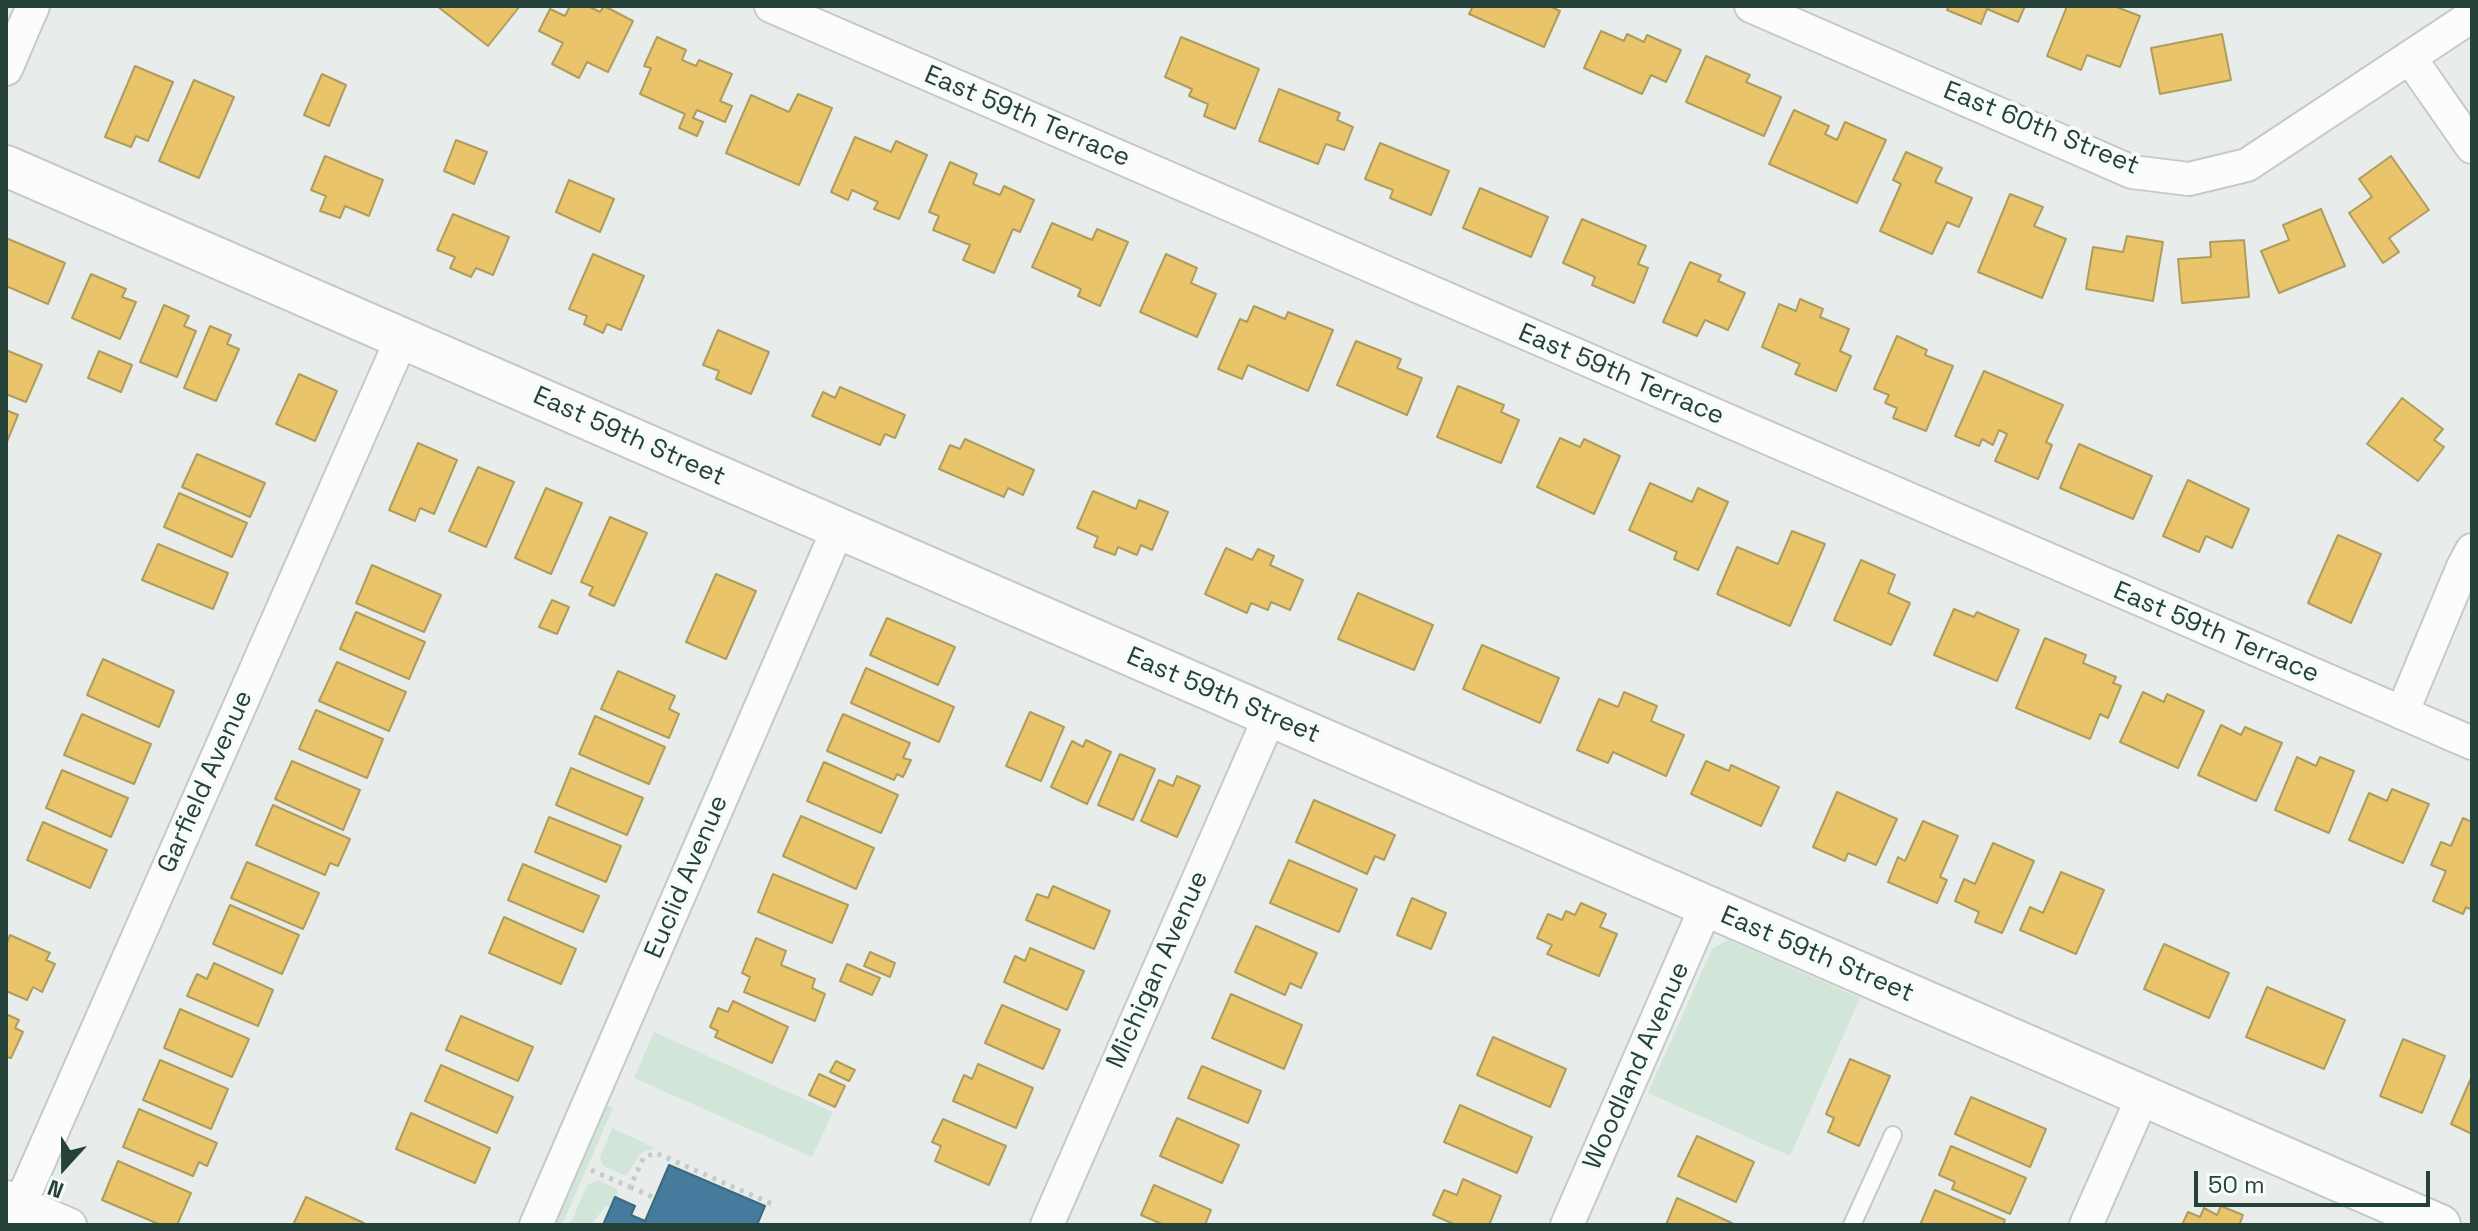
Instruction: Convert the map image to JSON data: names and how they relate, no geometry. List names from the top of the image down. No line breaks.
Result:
{"streets":{"street":["East 59th Terrace","East 60th Street","East 59th Street","Garfield Avenue","Euclid Avenue","Michigan Avenue","Woodland Avenue"]},"crossings":[["East 59th Street","Garfield Avenue"],["East 59th Street","Euclid Avenue"],["East 59th Street","Michigan Avenue"],["East 59th Street","Woodland Avenue"]],"scale_bar":"50 m","north":"bottom"}
